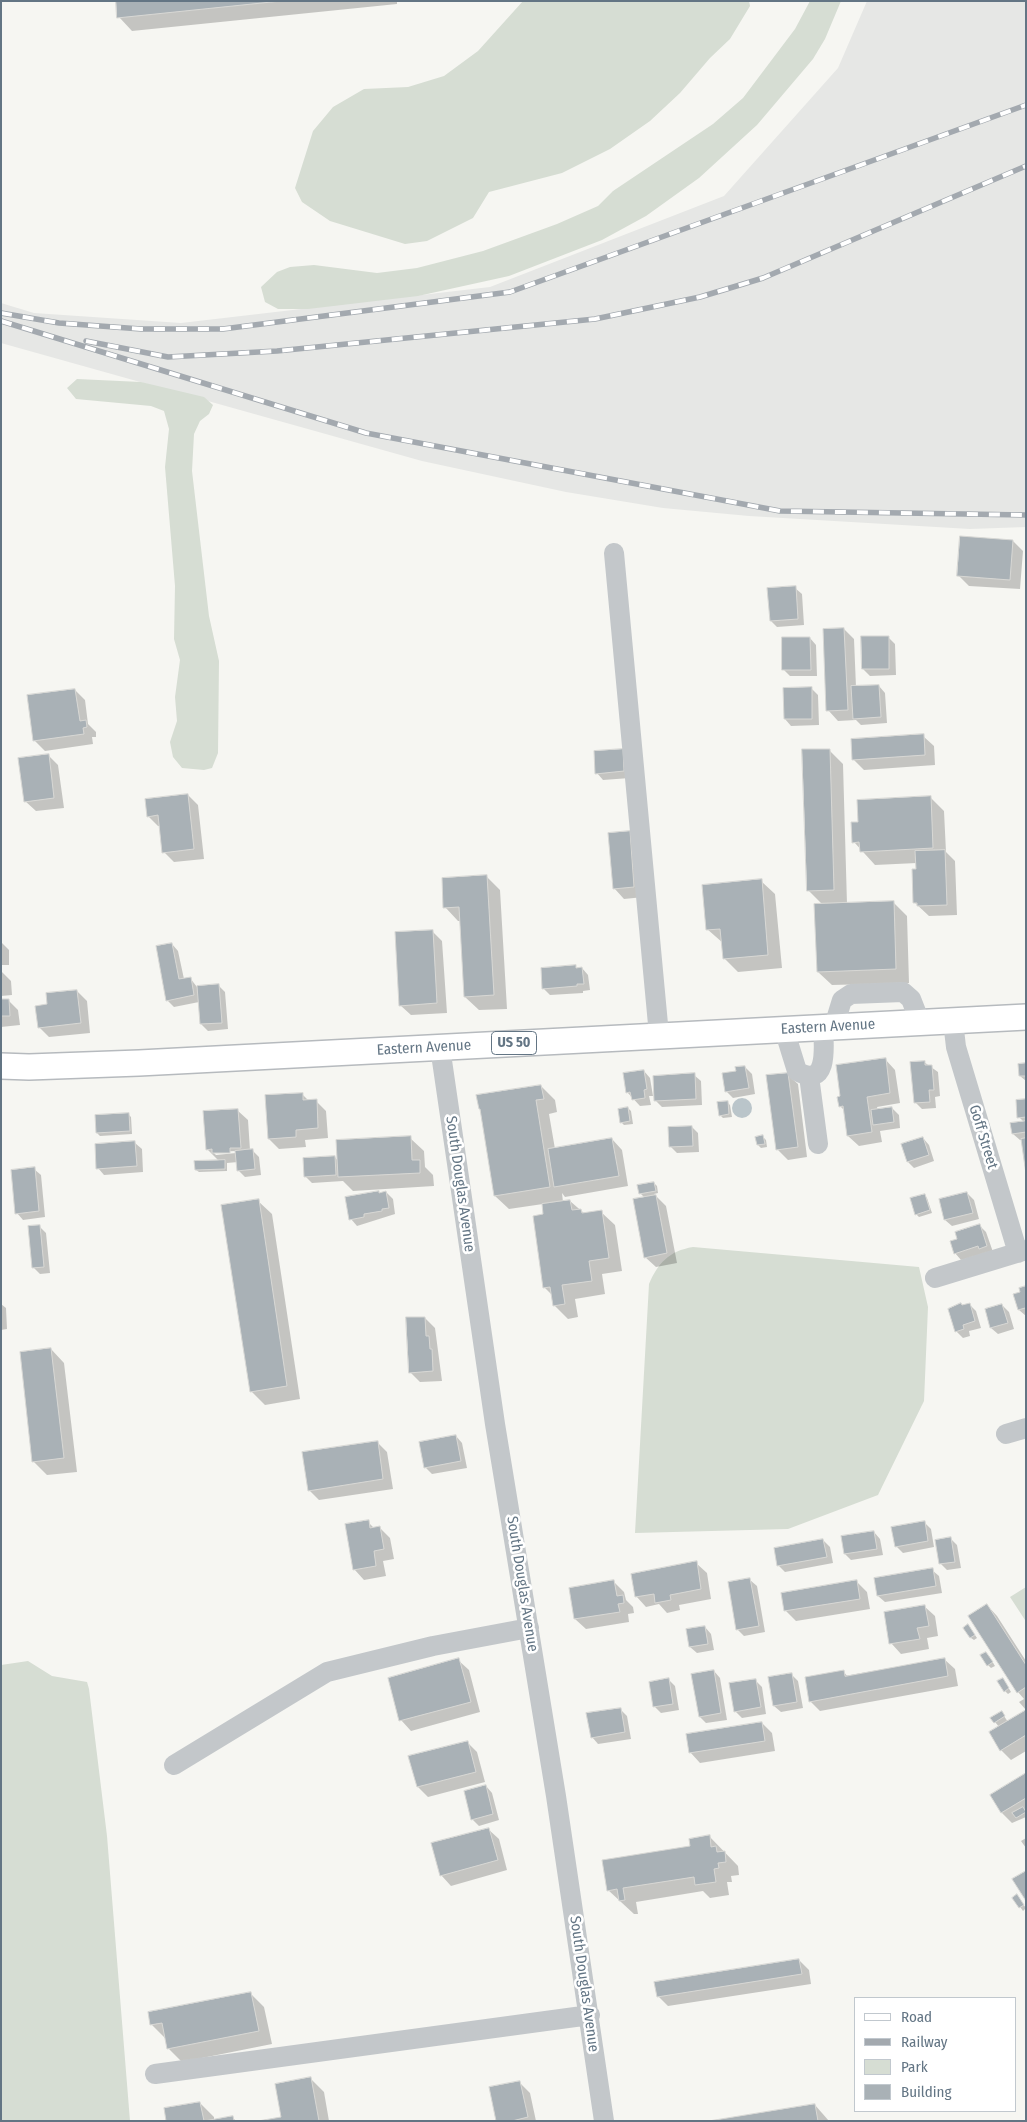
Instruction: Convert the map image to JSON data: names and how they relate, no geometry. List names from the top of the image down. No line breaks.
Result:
{"streets":{"main road":["Eastern Avenue","US 50"],"street":["Goff Street","South Douglas Avenue"]},"crossings":[["Eastern Avenue","Goff Street"],["Eastern Avenue","South Douglas Avenue"]],"legend":["Road","Railway","Park","Building"]}
